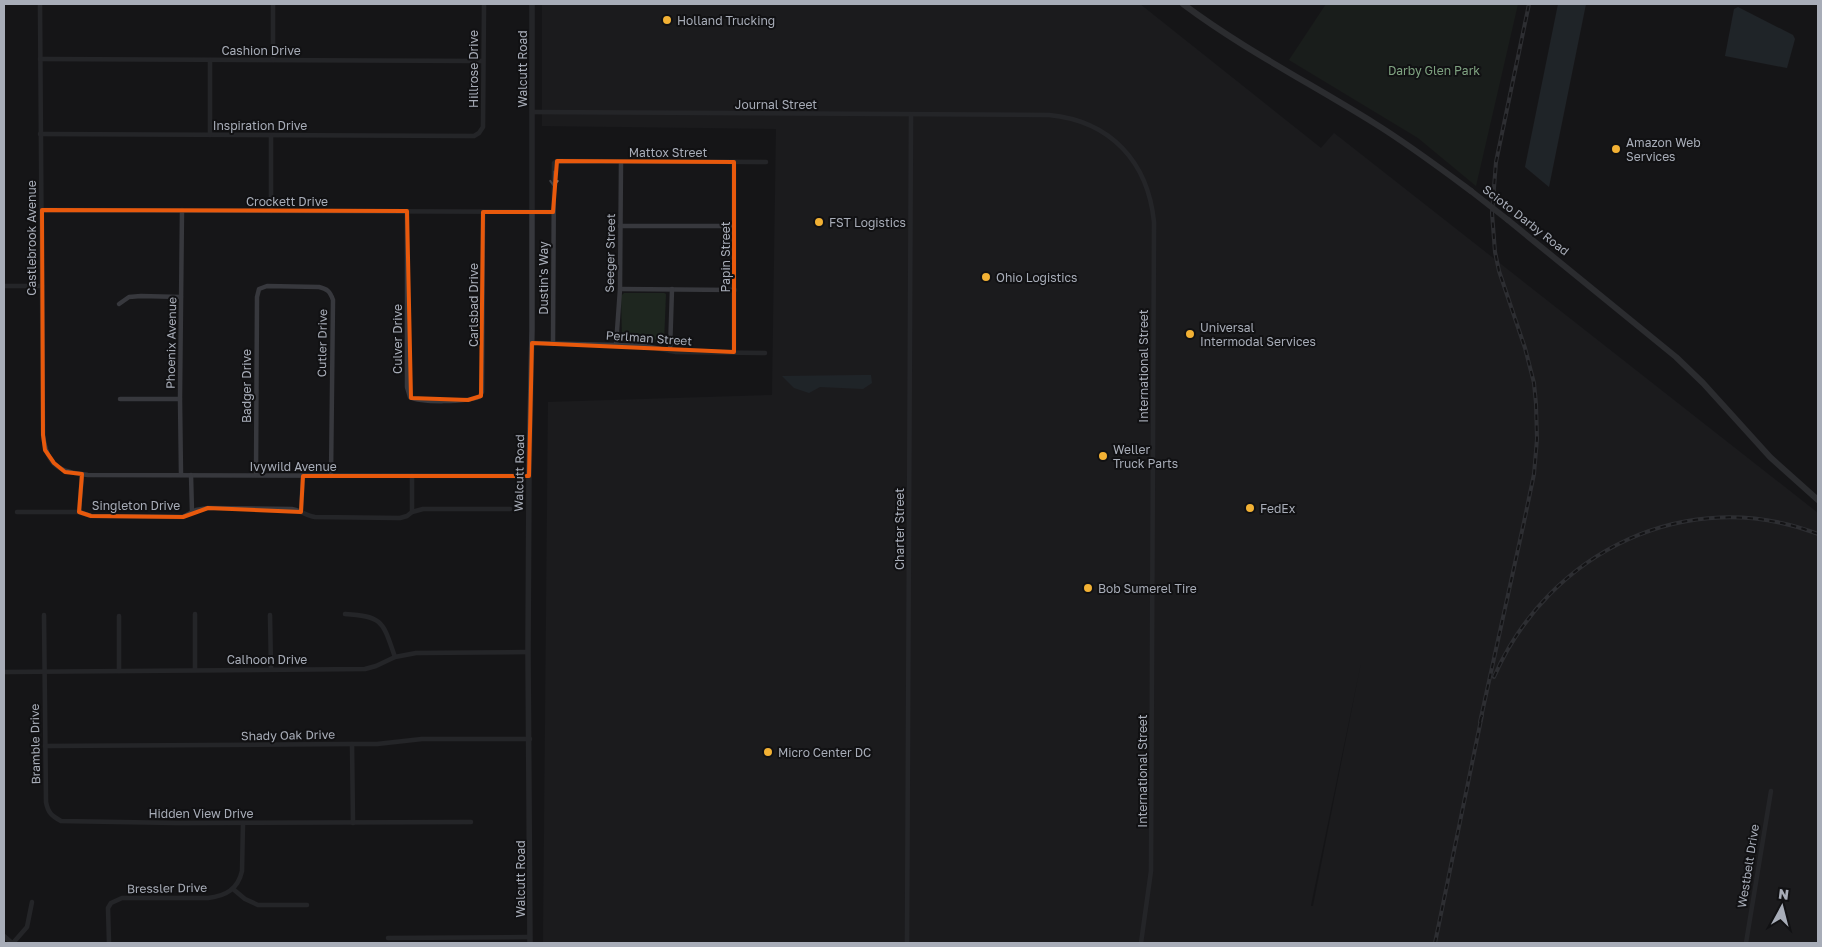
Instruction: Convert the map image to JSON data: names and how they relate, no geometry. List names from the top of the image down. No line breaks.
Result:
{"streets":{"main road":["Scioto Darby Road"],"street":["Cashion Drive","Hillrose Drive","Walcutt Road","Journal Street","Inspiration Drive","Mattox Street","Crockett Drive","Castlebrook Avenue","Seeger Street","Papin Street","Dustin's Way","Carlsbad Drive","Perlman Street","Culver Drive","Phoenix Avenue","Cutler Drive","International Street","Badger Drive","Ivywild Avenue","Singleton Drive","Charter Street","Calhoon Drive","Shady Oak Drive","Bramble Drive","Hidden View Drive","Westbelt Drive","Bressler Drive"]},"crossings":[["Cashion Drive","Hillrose Drive"],["Cashion Drive","Castlebrook Avenue"],["Hillrose Drive","Inspiration Drive"],["Walcutt Road","Journal Street"],["Walcutt Road","Crockett Drive"],["Walcutt Road","Perlman Street"],["Walcutt Road","Ivywild Avenue"],["Walcutt Road","Calhoon Drive"],["Walcutt Road","Shady Oak Drive"],["Journal Street","International Street"],["Journal Street","Charter Street"],["Inspiration Drive","Castlebrook Avenue"],["Mattox Street","Seeger Street"],["Mattox Street","Papin Street"],["Mattox Street","Dustin's Way"],["Crockett Drive","Castlebrook Avenue"],["Crockett Drive","Carlsbad Drive"],["Crockett Drive","Culver Drive"],["Crockett Drive","Phoenix Avenue"],["Castlebrook Avenue","Ivywild Avenue"],["Seeger Street","Perlman Street"],["Papin Street","Perlman Street"],["Dustin's Way","Perlman Street"],["Carlsbad Drive","Culver Drive"],["Phoenix Avenue","Ivywild Avenue"],["Cutler Drive","Badger Drive"],["Cutler Drive","Ivywild Avenue"],["Badger Drive","Ivywild Avenue"],["Ivywild Avenue","Singleton Drive"],["Calhoon Drive","Bramble Drive"],["Shady Oak Drive","Bramble Drive"],["Bramble Drive","Hidden View Drive"]],"parks":["Darby Glen Park"],"places":["Holland Trucking","Amazon Web Services","FST Logistics","Ohio Logistics","Universal Intermodal Services","Weller Truck Parts","FedEx","Bob Sumerel Tire","Micro Center DC"],"north":"top"}
